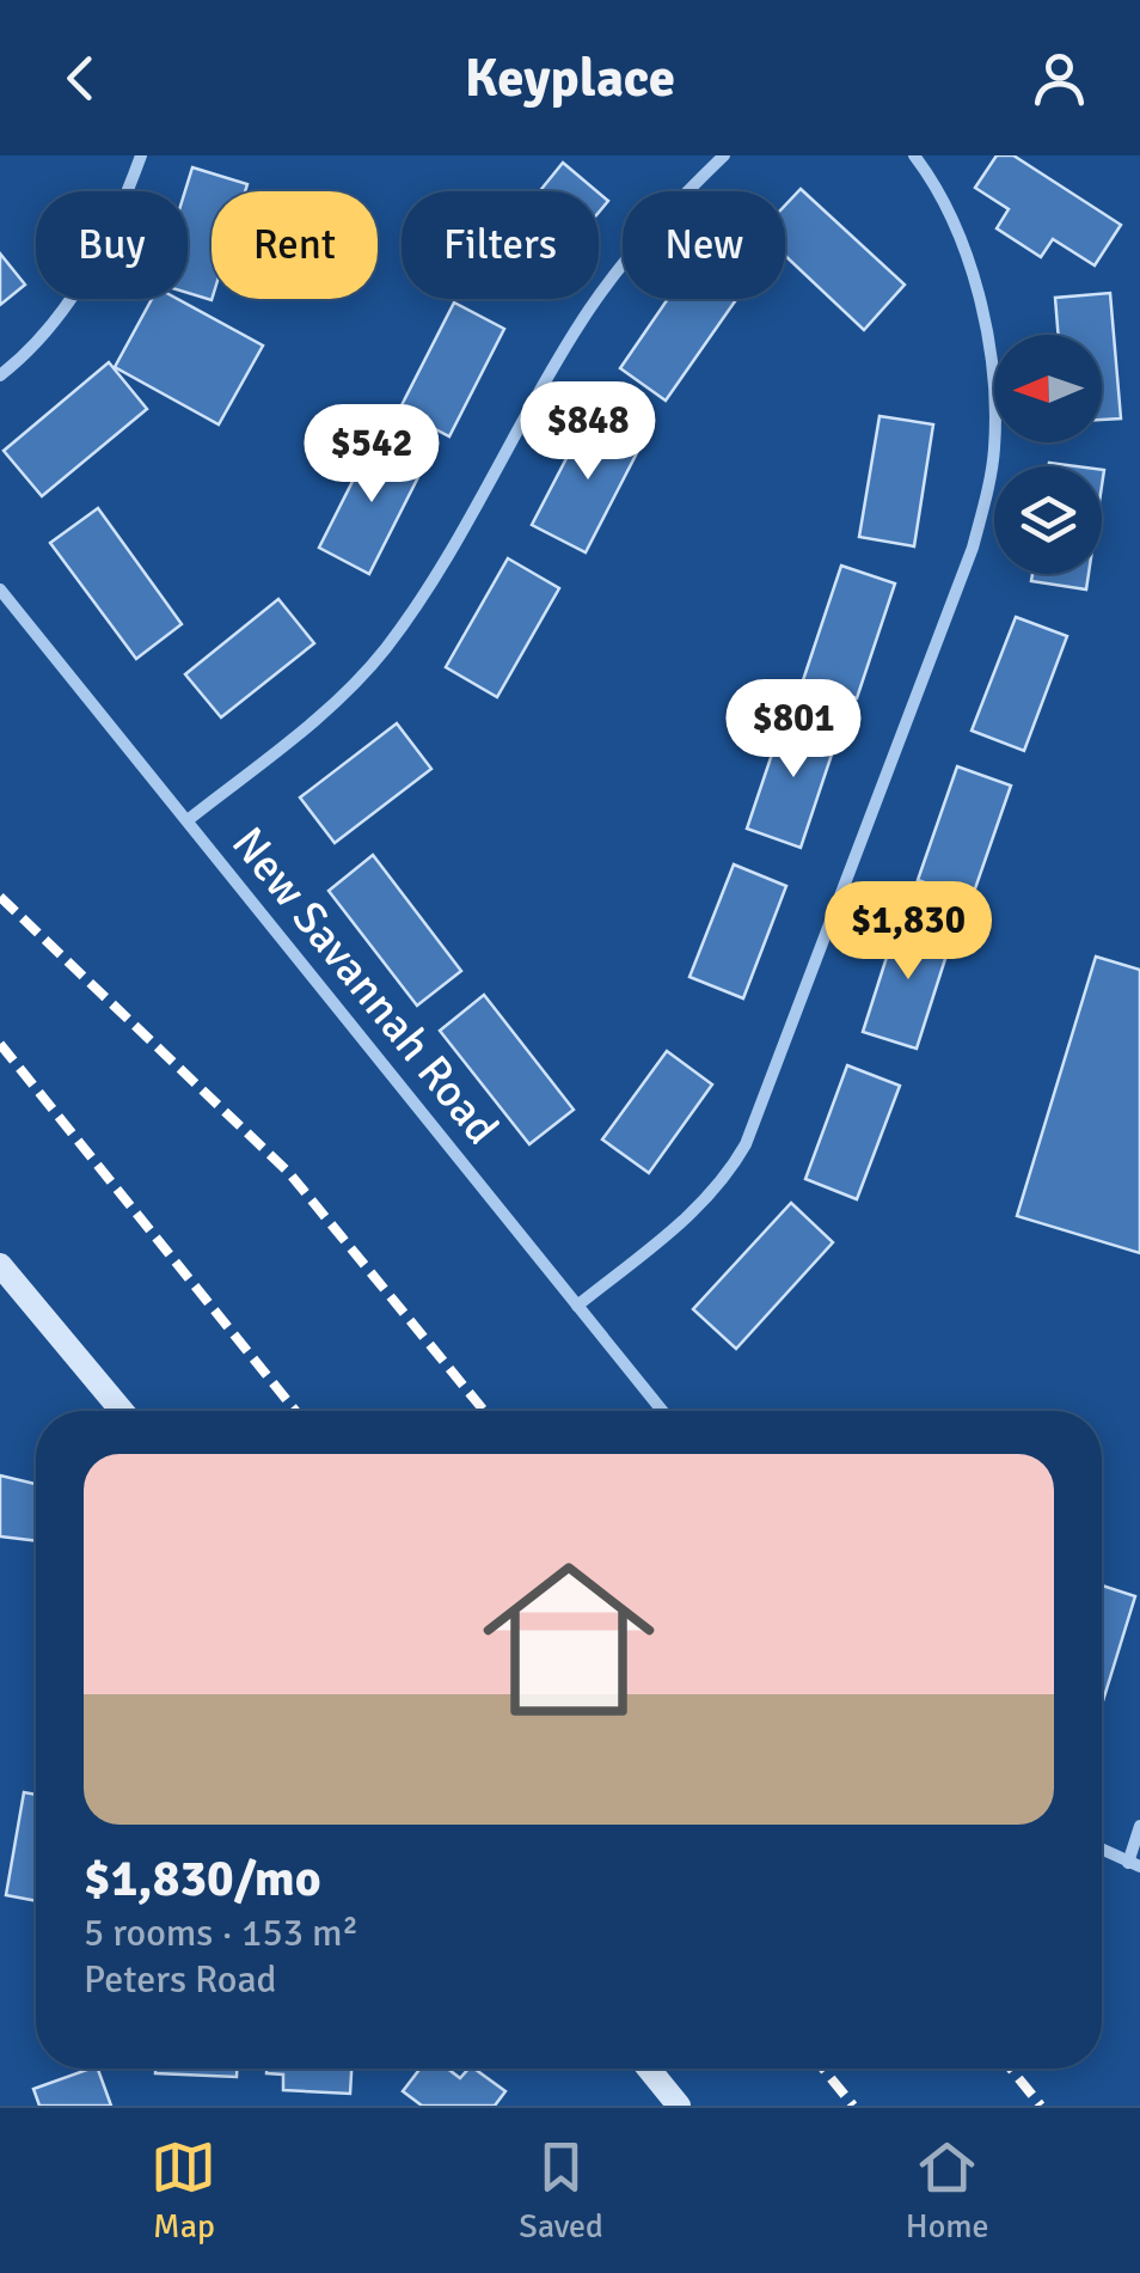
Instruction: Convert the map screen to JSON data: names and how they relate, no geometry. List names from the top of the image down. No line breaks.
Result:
{"streets":{"street":["New Savannah Road"]},"north":"left","page":{"header":"Keyplace","chip":["Buy","Rent","Filters","New"],"price":["$848","$542","$801","$1,830"],"list":[{"name":"$1,830/mo","note":"5 rooms · 153 m² · Peters Road"}],"tabs":["Map","Saved","Home"]}}
